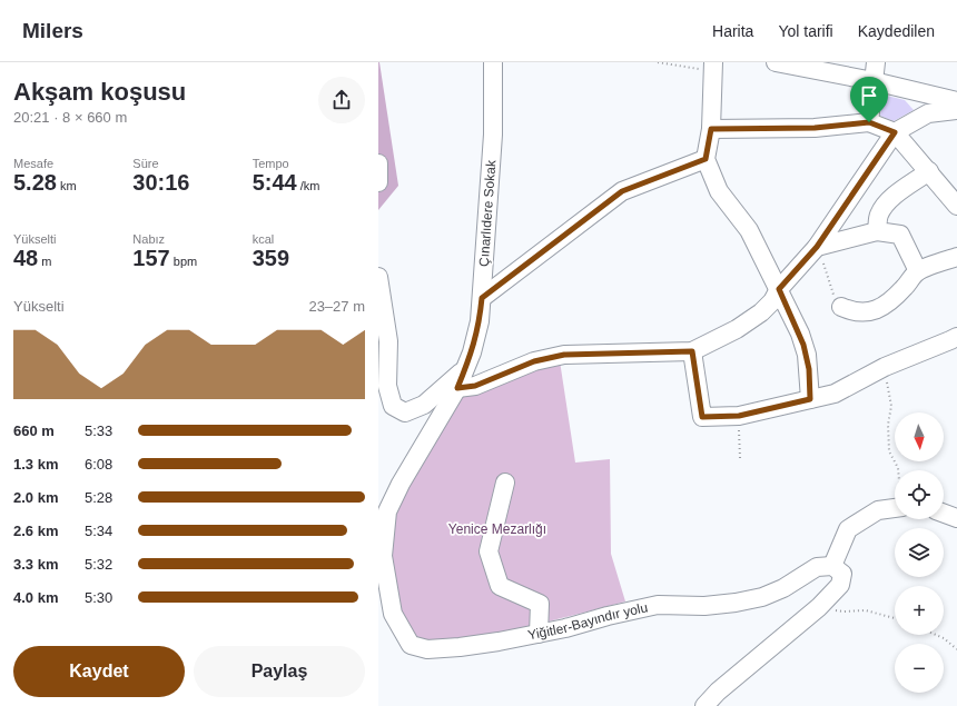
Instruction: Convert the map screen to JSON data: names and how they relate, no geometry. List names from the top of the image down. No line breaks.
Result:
{"streets":{"street":["Çınarlıdere Sokak","Yiğitler-Bayındır yolu"]},"crossings":[["Çınarlıdere Sokak","Yiğitler-Bayındır yolu"]],"parks":["Yenice Mezarlığı"],"north":"bottom","page":{"header":"Milers","nav":["Harita","Yol tarifi","Kaydedilen"],"heading":["Akşam koşusu","20:21 · 8 × 660 m"],"stats":[["Mesafe","5.28 km"],["Süre","30:16"],["Tempo","5:44 /km"],["Yükselti","48 m"],["Nabız","157 bpm"],["kcal","359"]],"chart":["Yükselti","23–27 m"],"map_buttons":["+","−"],"list":[{"name":"660 m","note":"5:33"},{"name":"1.3 km","note":"6:08"},{"name":"2.0 km","note":"5:28"},{"name":"2.6 km","note":"5:34"},{"name":"3.3 km","note":"5:32"},{"name":"4.0 km","note":"5:30"}],"buttons":["Kaydet","Paylaş"]}}
